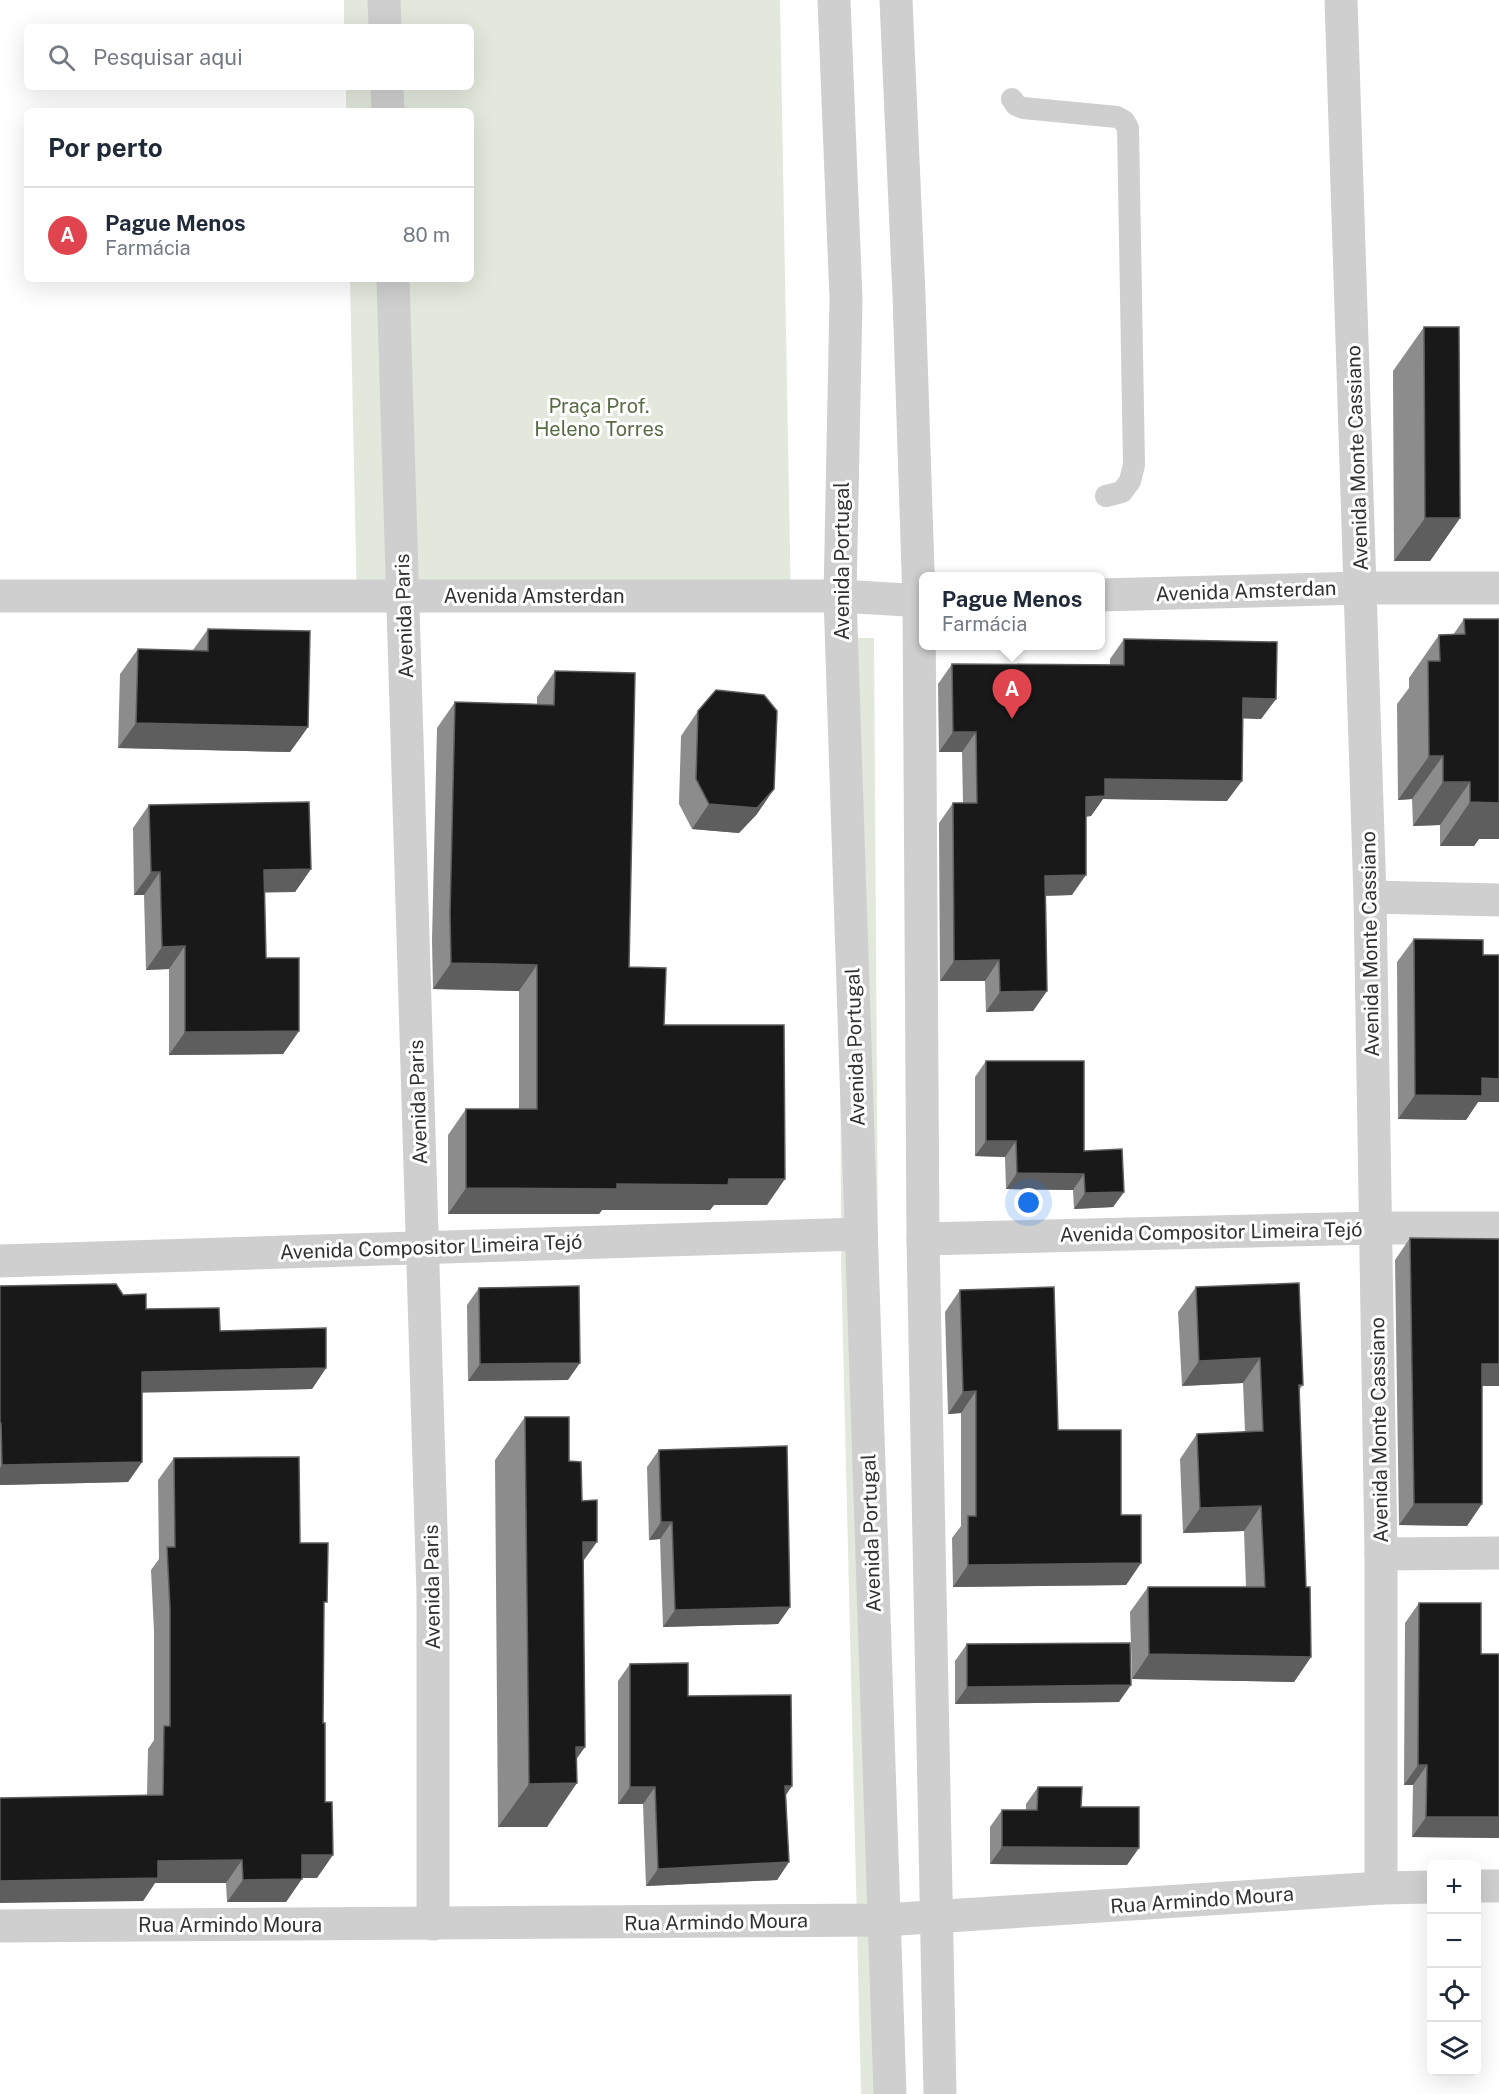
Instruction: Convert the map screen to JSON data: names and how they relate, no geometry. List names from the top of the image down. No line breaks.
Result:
{"streets":{"street":["Avenida Monte Cassiano","Avenida Portugal","Avenida Amsterdan","Avenida Paris","Avenida Compositor Limeira Tejó","Rua Armindo Moura"]},"crossings":[["Avenida Monte Cassiano","Avenida Amsterdan"],["Avenida Monte Cassiano","Avenida Compositor Limeira Tejó"],["Avenida Monte Cassiano","Rua Armindo Moura"],["Avenida Portugal","Avenida Amsterdan"],["Avenida Portugal","Avenida Compositor Limeira Tejó"],["Avenida Portugal","Rua Armindo Moura"],["Avenida Amsterdan","Avenida Paris"],["Avenida Paris","Avenida Compositor Limeira Tejó"],["Avenida Paris","Rua Armindo Moura"]],"parks":["Praça Prof. Heleno Torres"],"page":{"search":"Pesquisar aqui","heading":"Por perto","list":[{"mark":"A","name":"Pague Menos","note":"Farmácia","value":"80 m"}],"popup":["Pague Menos","Farmácia"],"pins":"A","map_buttons":["+","−"]}}
